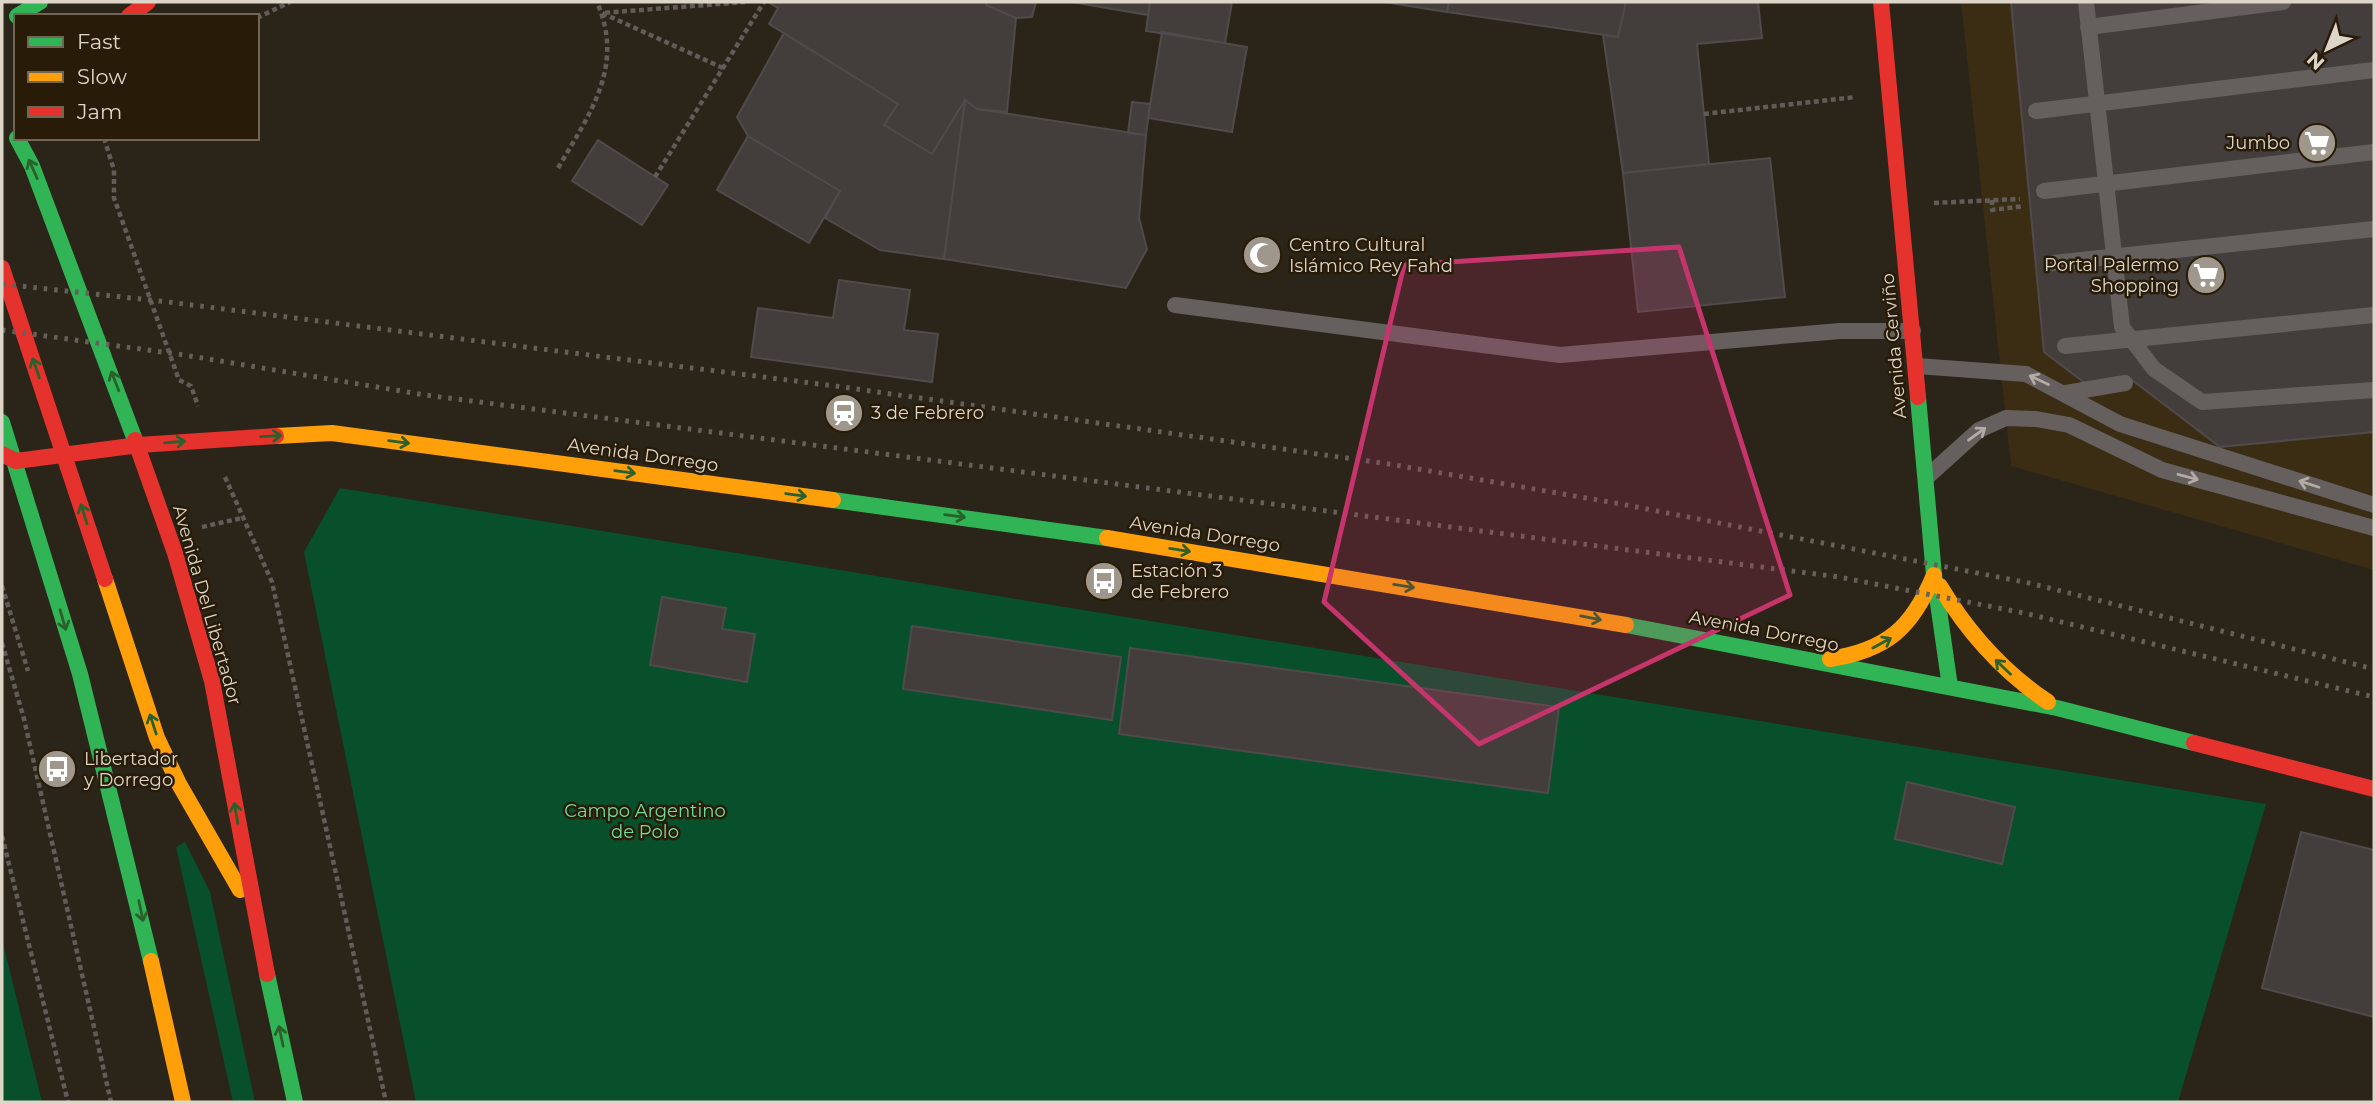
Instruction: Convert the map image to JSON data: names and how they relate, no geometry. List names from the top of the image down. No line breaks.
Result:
{"streets":{"main road":["Avenida Cerviño","Avenida Dorrego","Avenida Del Libertador"]},"crossings":[["Avenida Cerviño","Avenida Dorrego"],["Avenida Dorrego","Avenida Del Libertador"]],"one_way":["Avenida Dorrego"],"parks":["Campo Argentino de Polo"],"places":{"supermarket":["Jumbo","Portal Palermo Shopping"],"mosque":["Centro Cultural Islámico Rey Fahd"],"station":["3 de Febrero"],"bus stop":["Estación 3 de Febrero","Libertador y Dorrego"]},"legend":["Fast","Slow","Jam"],"north":"bottom left"}
